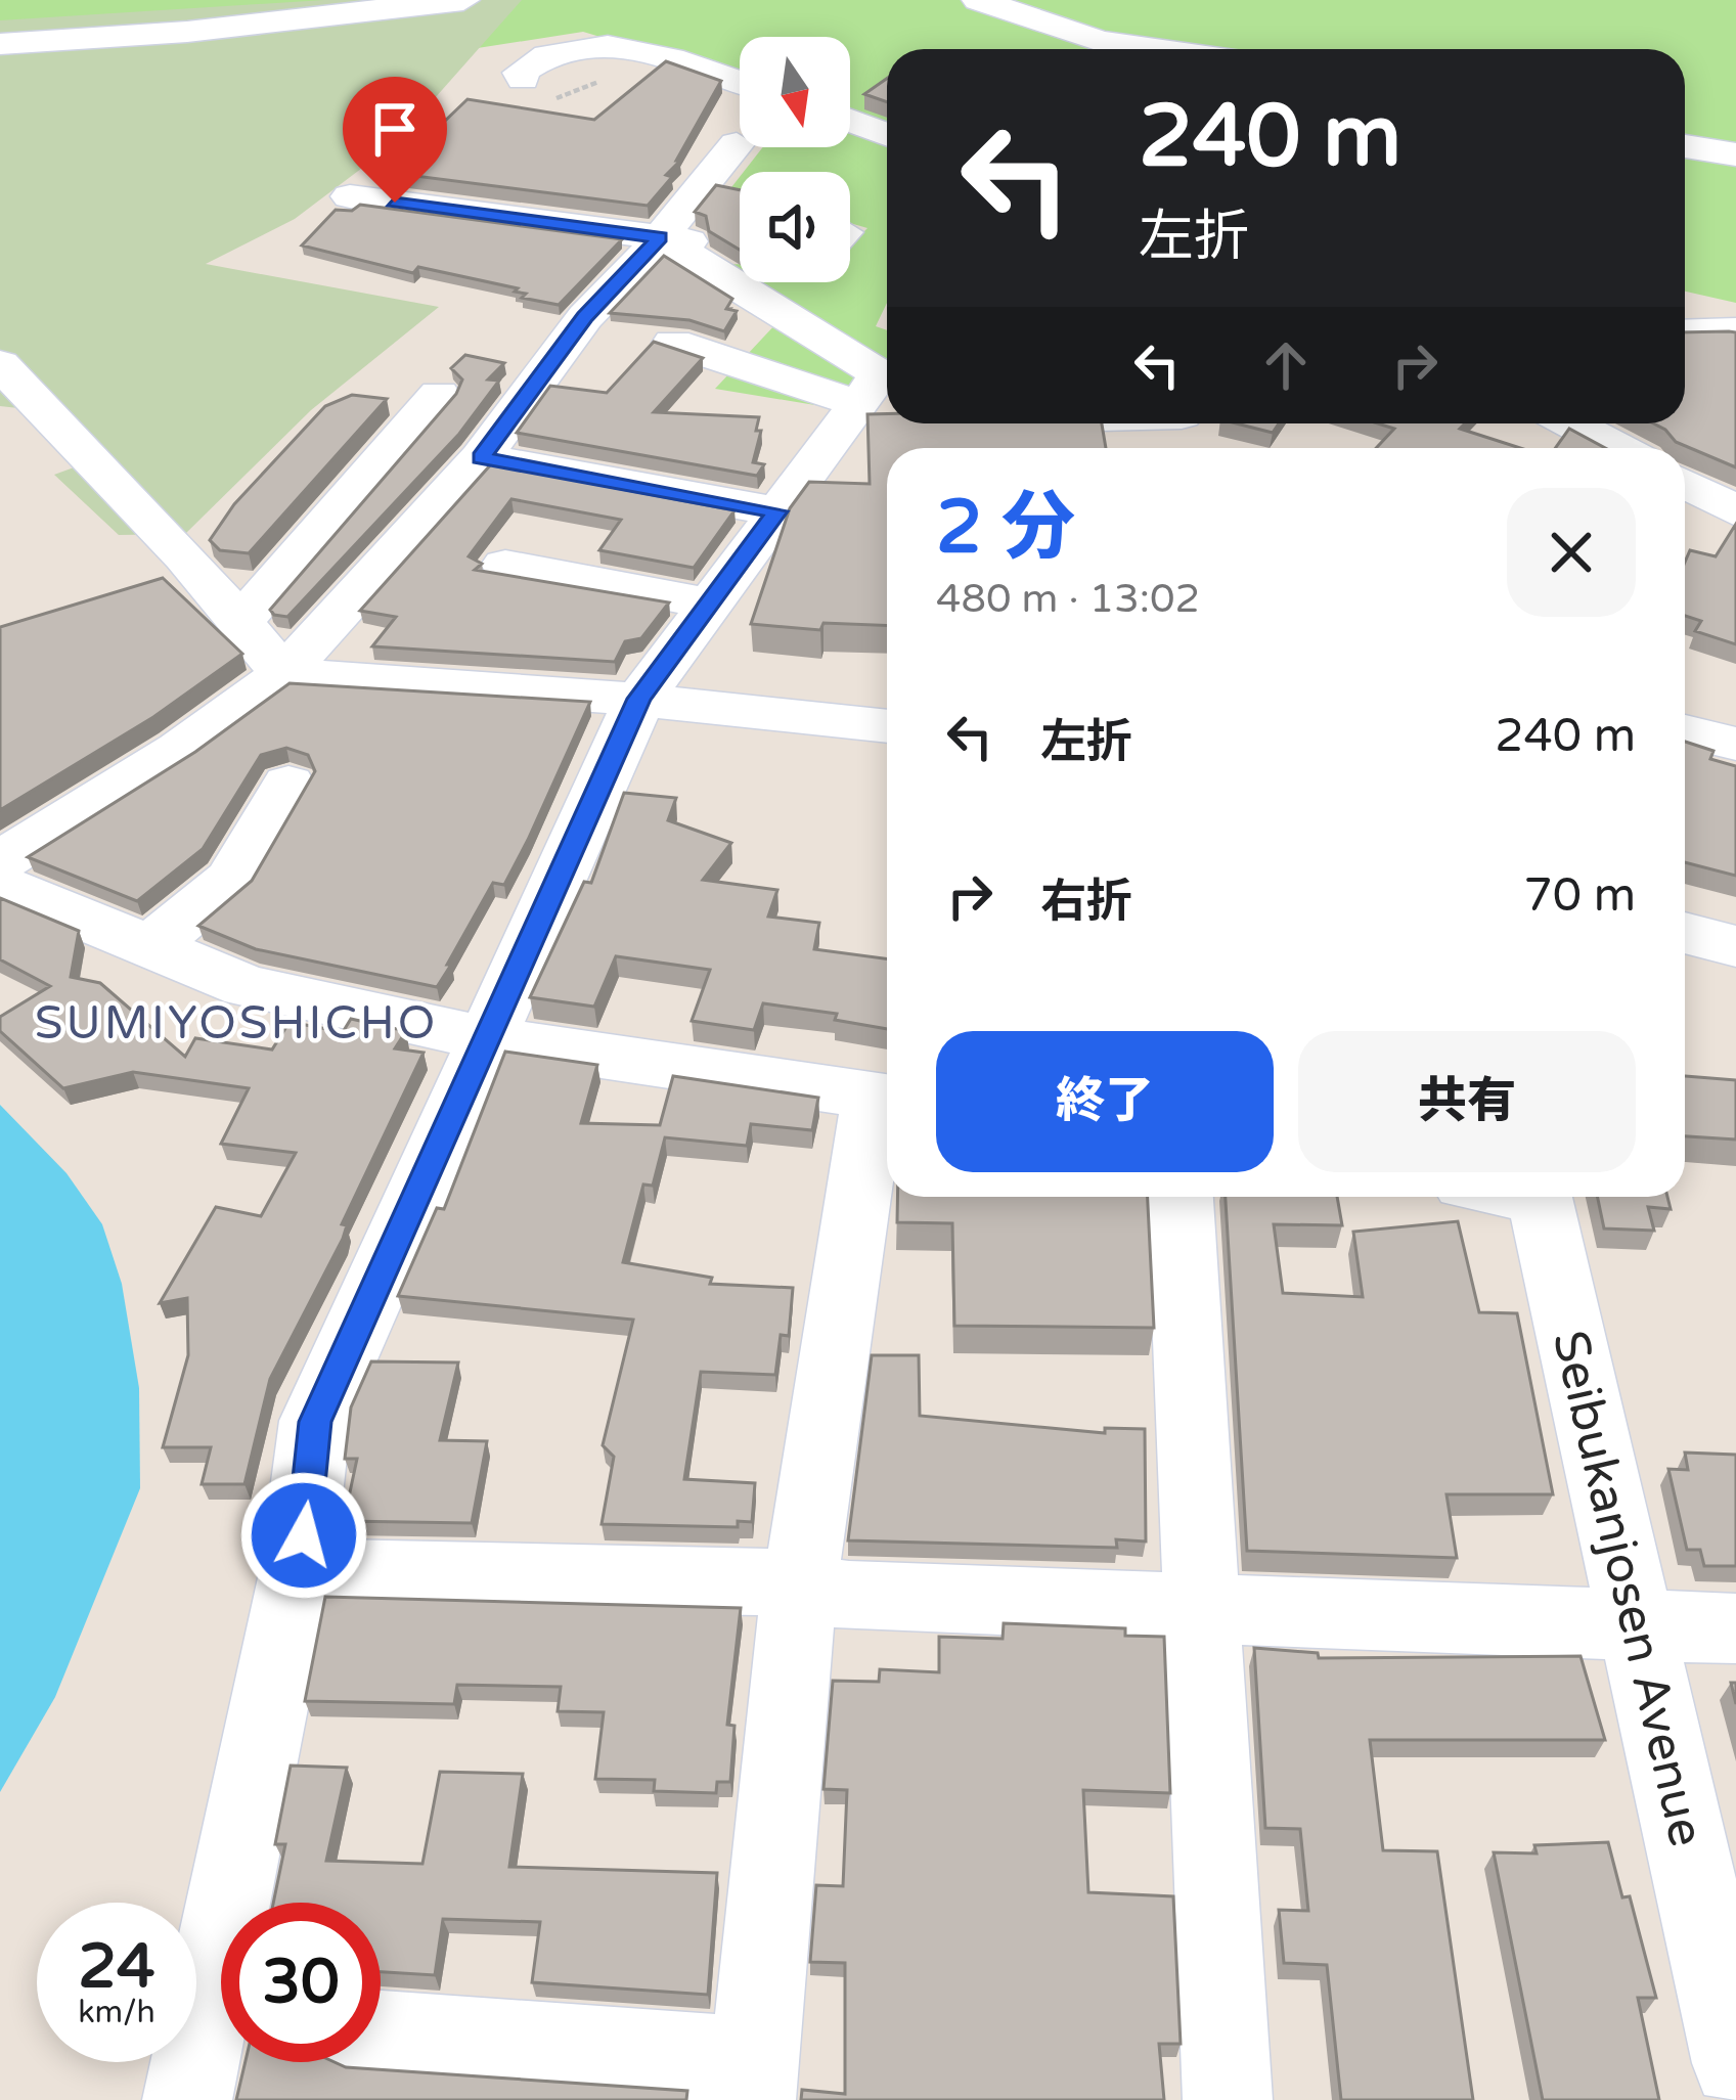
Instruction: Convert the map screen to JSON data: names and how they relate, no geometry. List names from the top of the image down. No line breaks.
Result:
{"streets":{"street":["Seibukanjosen Avenue"]},"districts":["SUMIYOSHICHO"],"north":"bottom","page":{"turn":["240 m","左折"],"heading":["2 分","480 m · 13:02"],"list":[{"name":"左折","value":"240 m"},{"name":"右折","value":"70 m"}],"buttons":["終了","共有"],"speed":"24 km/h","limit":"30"}}
